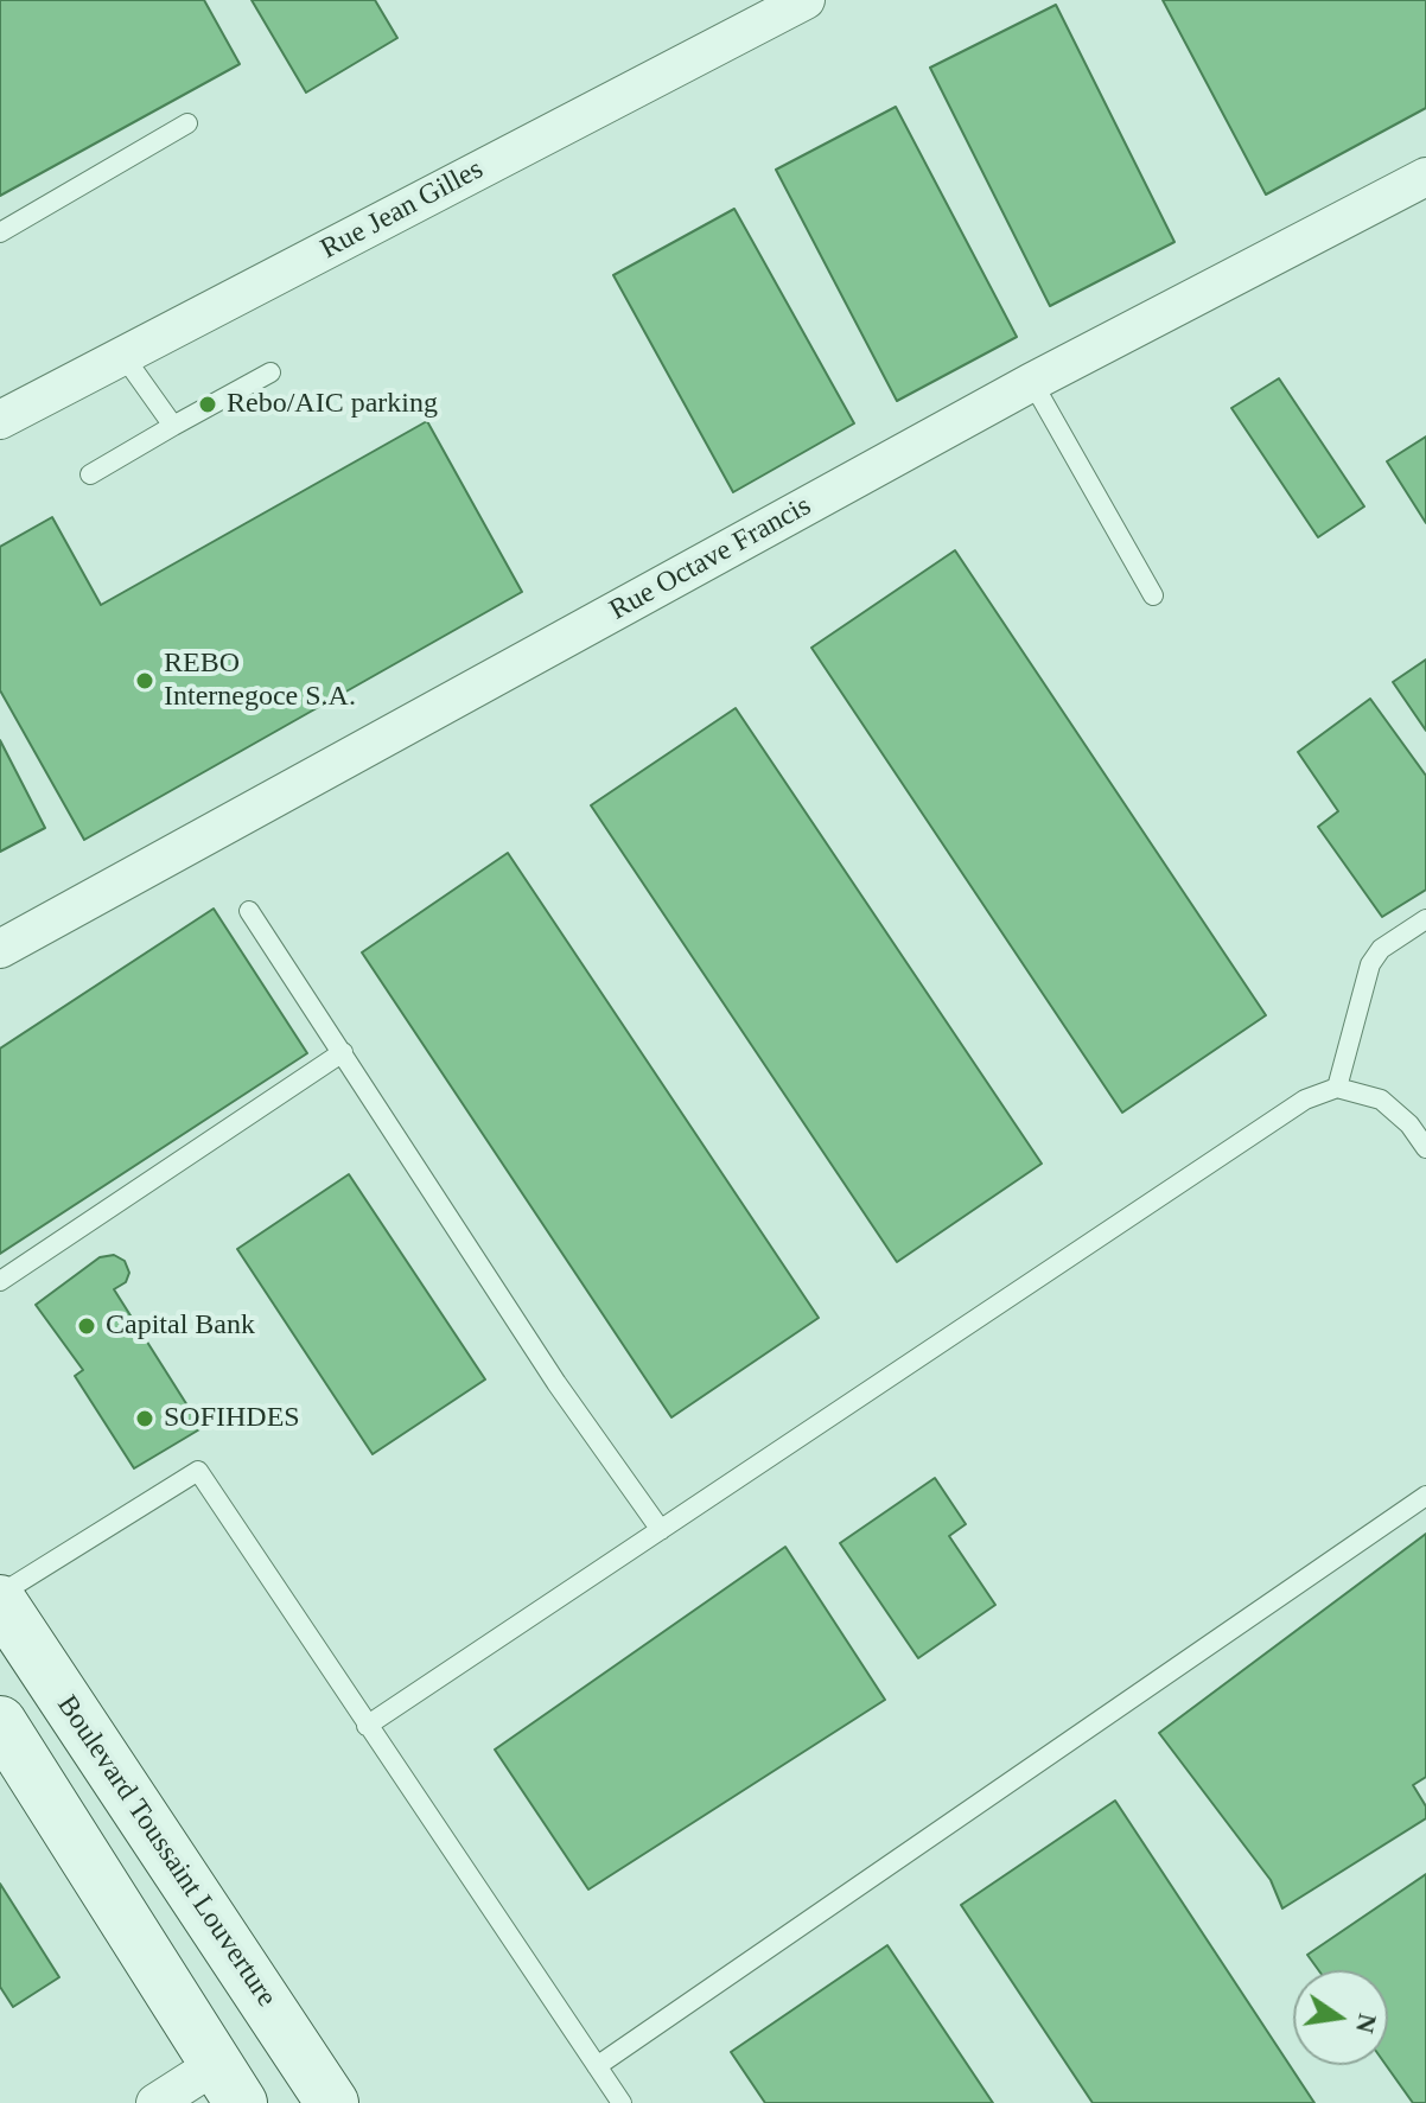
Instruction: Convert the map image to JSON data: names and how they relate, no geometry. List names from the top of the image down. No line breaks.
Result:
{"streets":{"main road":["Boulevard Toussaint Louverture"],"street":["Rue Jean Gilles","Rue Octave Francis"]},"places":["Rebo/AIC parking","REBO Internegoce S.A.","Capital Bank","SOFIHDES"],"north":"right"}
